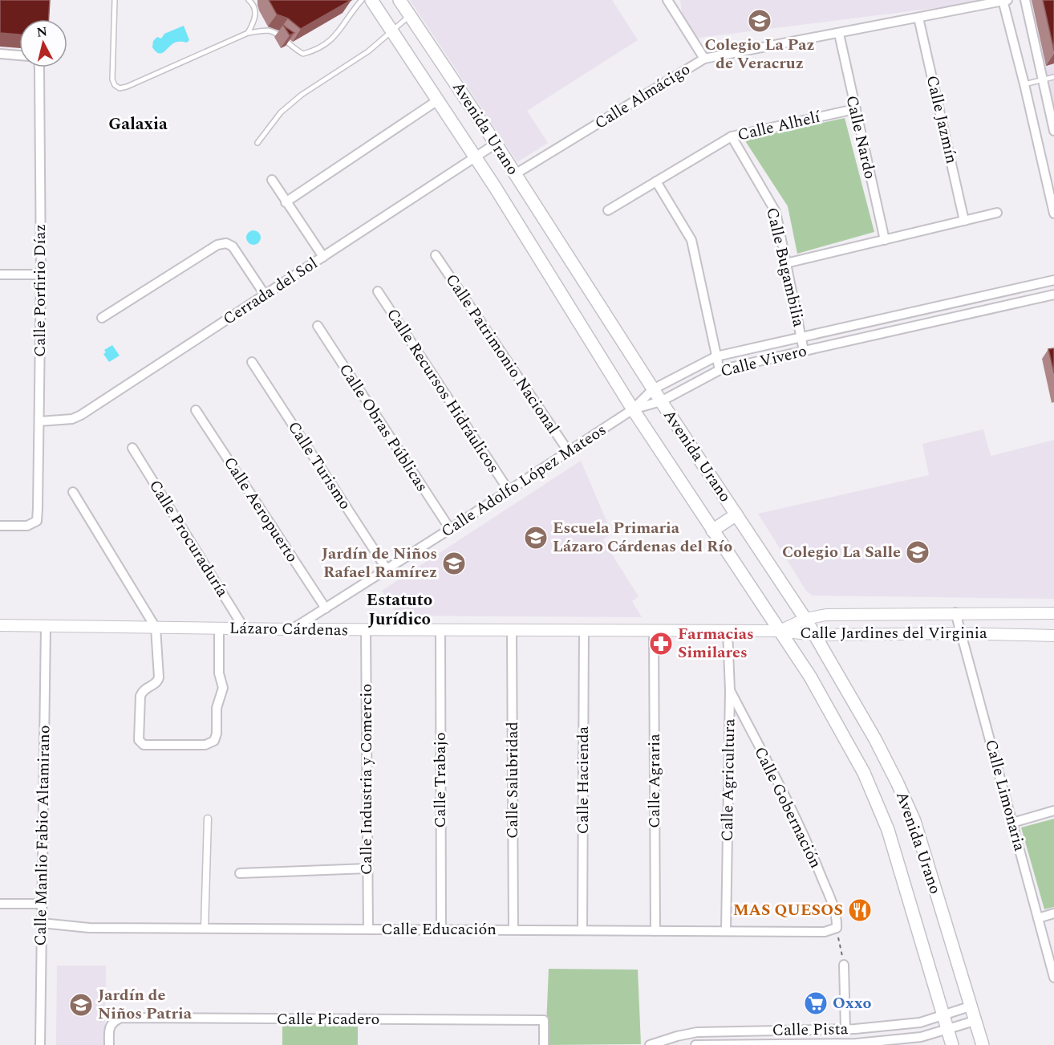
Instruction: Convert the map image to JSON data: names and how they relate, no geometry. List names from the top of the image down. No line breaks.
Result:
{"streets":{"main road":["Avenida Urano"],"street":["Calle Almácigo","Calle Jazmín","Calle Alhelí","Calle Nardo","Calle Bugambilia","Calle Porfirio Díaz","Cerrada del Sol","Calle Patrimonio Nacional","Calle Vivero","Calle Recursos Hidráulicos","Calle Obras Públicas","Calle Turismo","Calle Adolfo López Mateos","Calle Aeropuerto","Calle Procuraduría","Lázaro Cárdenas","Calle Jardines del Virginia","Calle Industria y Comercio","Calle Trabajo","Calle Salubridad","Calle Hacienda","Calle Agricultura","Calle Agraria","Calle Limonaria","Calle Gobernación","Calle Manlio Fabio Altamirano","Calle Educación","Calle Picadero","Calle Pista"]},"crossings":[["Calle Almácigo","Calle Jazmín"],["Calle Almácigo","Avenida Urano"],["Calle Almácigo","Calle Nardo"],["Calle Alhelí","Calle Nardo"],["Calle Alhelí","Calle Bugambilia"],["Avenida Urano","Cerrada del Sol"],["Avenida Urano","Calle Vivero"],["Avenida Urano","Calle Adolfo López Mateos"],["Avenida Urano","Lázaro Cárdenas"],["Avenida Urano","Calle Jardines del Virginia"],["Avenida Urano","Calle Pista"],["Calle Bugambilia","Calle Vivero"],["Calle Porfirio Díaz","Cerrada del Sol"],["Calle Patrimonio Nacional","Calle Adolfo López Mateos"],["Calle Vivero","Calle Adolfo López Mateos"],["Calle Recursos Hidráulicos","Calle Adolfo López Mateos"],["Calle Obras Públicas","Calle Adolfo López Mateos"],["Calle Turismo","Calle Adolfo López Mateos"],["Calle Adolfo López Mateos","Calle Aeropuerto"],["Calle Adolfo López Mateos","Lázaro Cárdenas"],["Calle Procuraduría","Lázaro Cárdenas"],["Lázaro Cárdenas","Calle Jardines del Virginia"],["Lázaro Cárdenas","Calle Industria y Comercio"],["Lázaro Cárdenas","Calle Trabajo"],["Lázaro Cárdenas","Calle Salubridad"],["Lázaro Cárdenas","Calle Hacienda"],["Lázaro Cárdenas","Calle Agricultura"],["Lázaro Cárdenas","Calle Agraria"],["Lázaro Cárdenas","Calle Manlio Fabio Altamirano"],["Calle Jardines del Virginia","Calle Limonaria"],["Calle Industria y Comercio","Calle Educación"],["Calle Trabajo","Calle Educación"],["Calle Salubridad","Calle Educación"],["Calle Hacienda","Calle Educación"],["Calle Agricultura","Calle Gobernación"],["Calle Agricultura","Calle Educación"],["Calle Agraria","Calle Educación"],["Calle Gobernación","Calle Educación"],["Calle Manlio Fabio Altamirano","Calle Educación"]],"districts":["Galaxia","Estatuto Jurídico"],"places":{"school or university":["Colegio La Paz de Veracruz","Escuela Primaria Lázaro Cárdenas del Río","Colegio La Salle","Jardín de Niños Rafael Ramírez","Jardín de Niños Patria"],"pharmacy":["Farmacias Similares"],"restaurant":["MAS QUESOS"],"supermarket":["Oxxo"]},"north":"top"}
